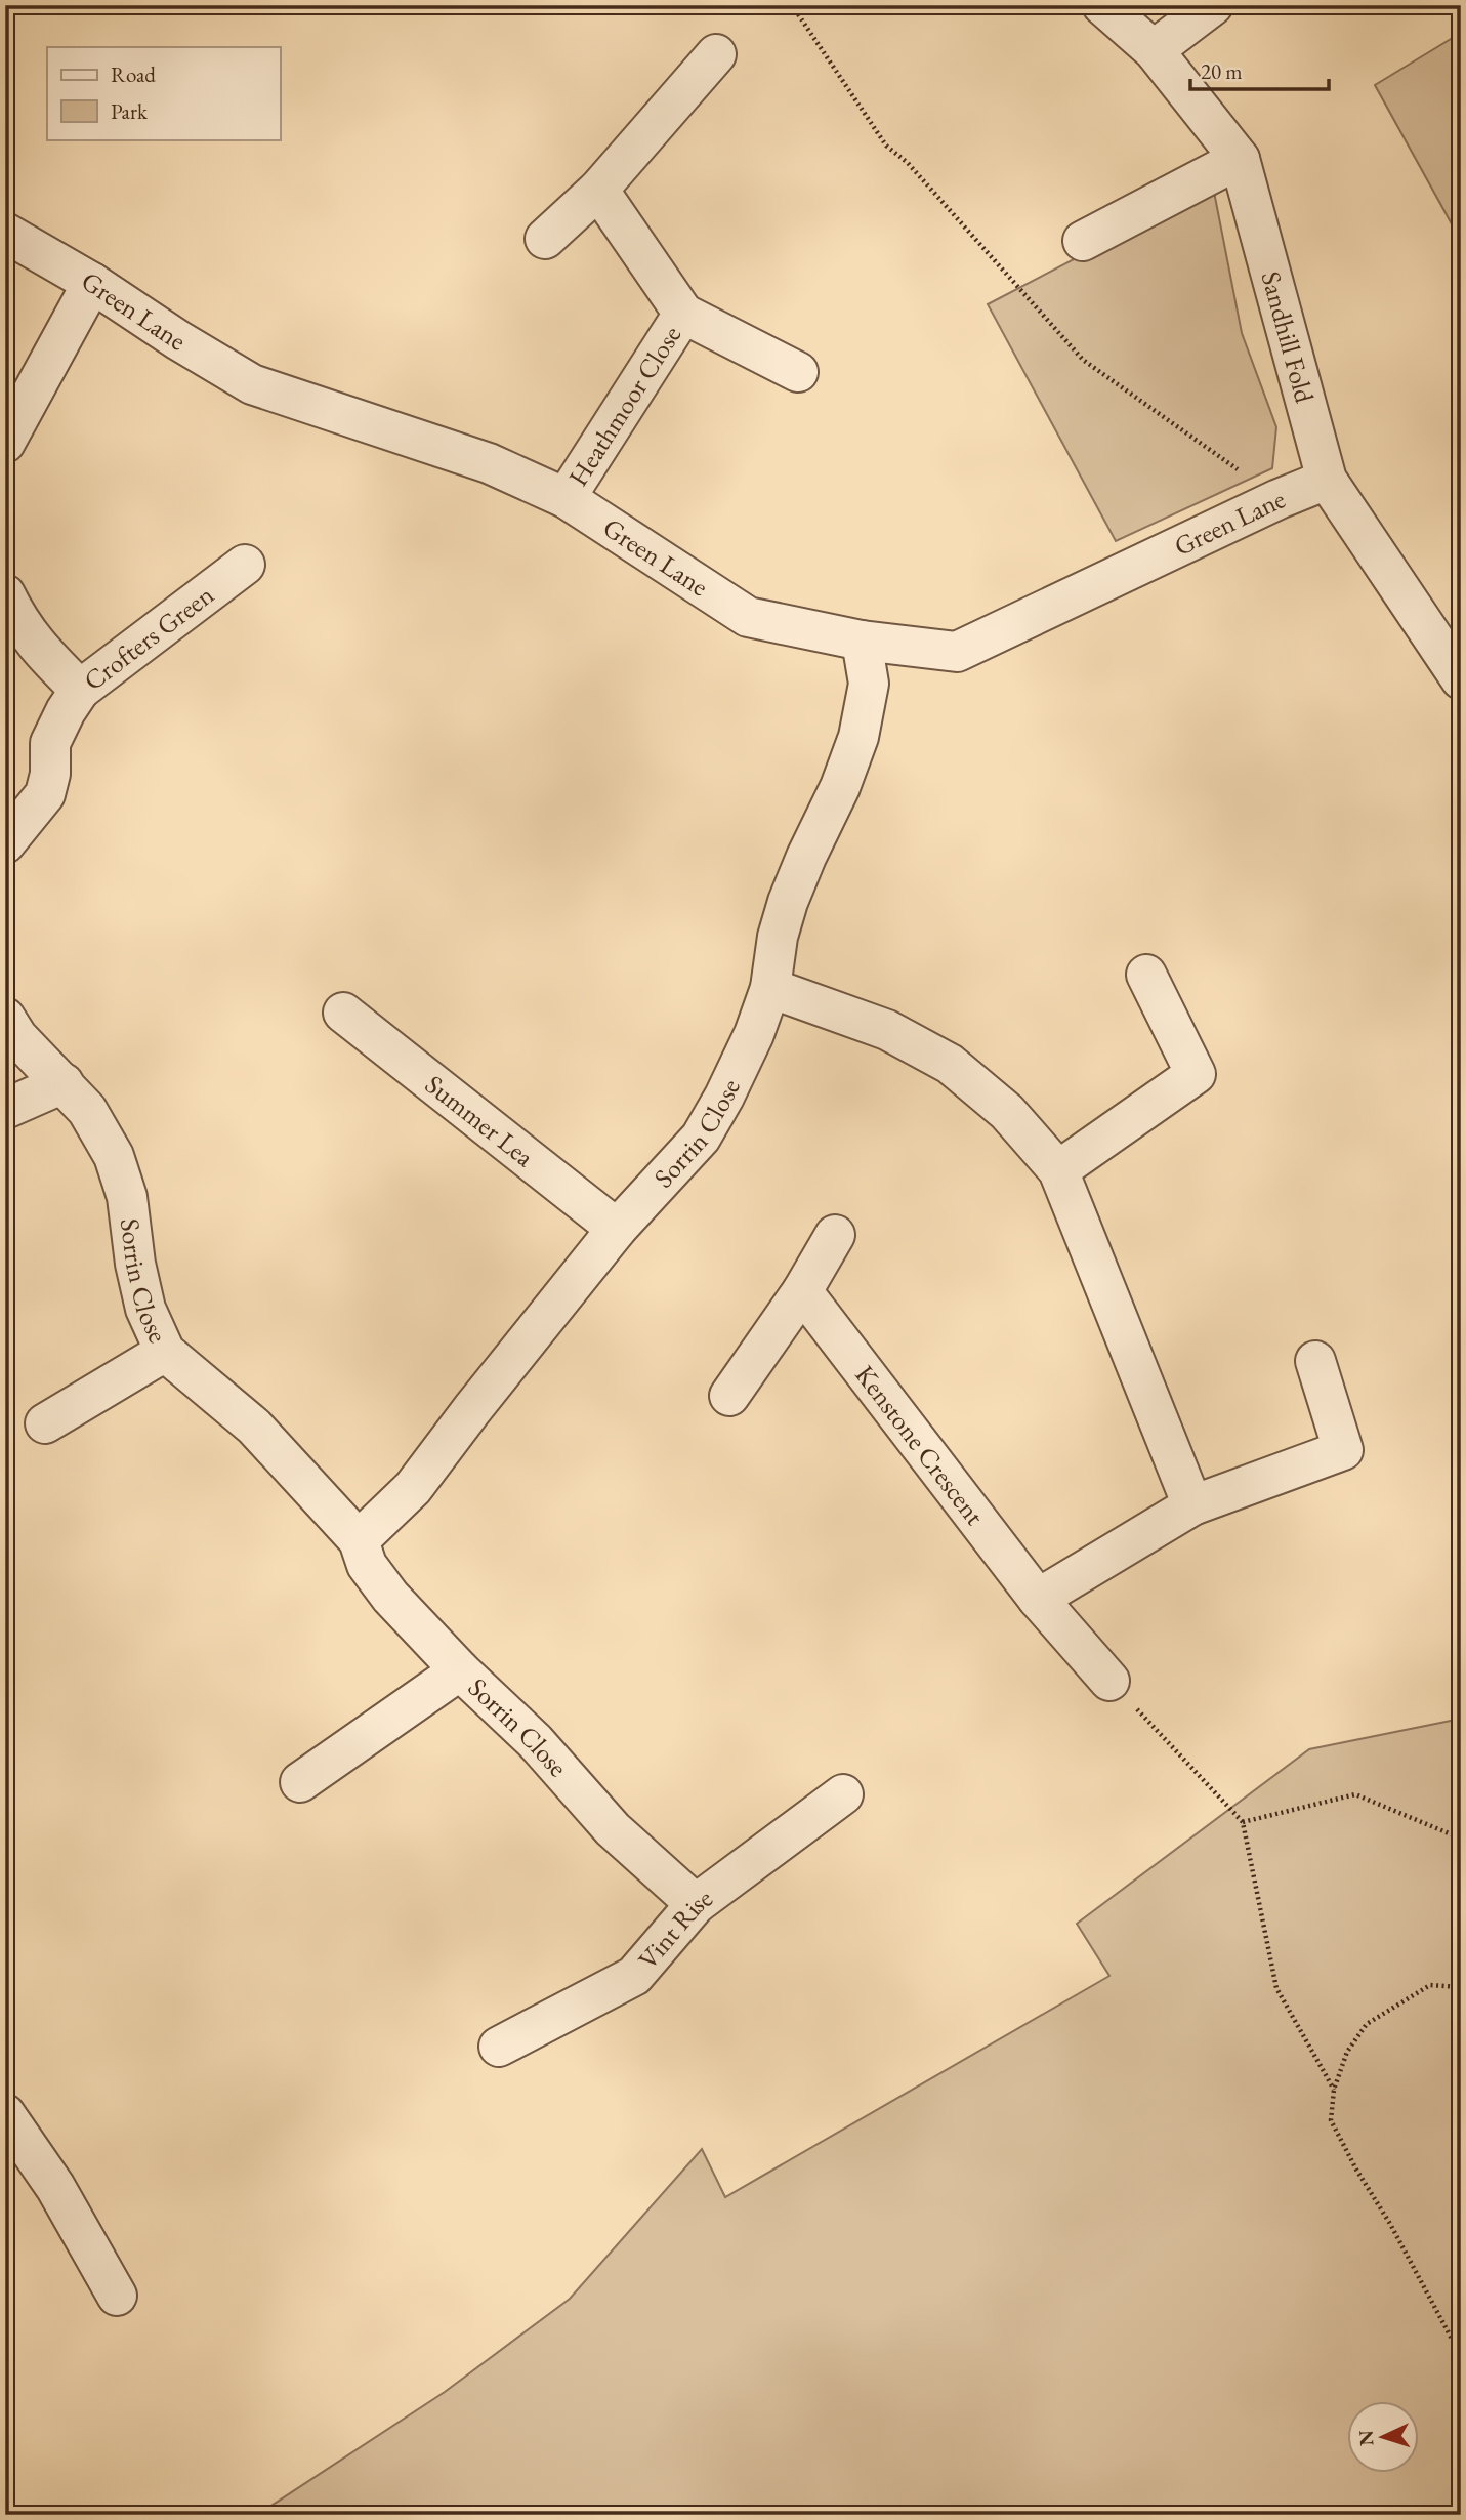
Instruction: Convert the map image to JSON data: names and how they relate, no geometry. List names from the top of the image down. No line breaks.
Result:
{"streets":{"street":["Green Lane","Sandhill Fold","Heathmoor Close","Crofters Green","Summer Lea","Sorrin Close","Kenstone Crescent","Vint Rise"]},"crossings":[["Green Lane","Sandhill Fold"],["Green Lane","Heathmoor Close"],["Green Lane","Sorrin Close"],["Summer Lea","Sorrin Close"],["Sorrin Close","Vint Rise"]],"legend":["Road","Park"],"scale_bar":"20 m","north":"left"}
